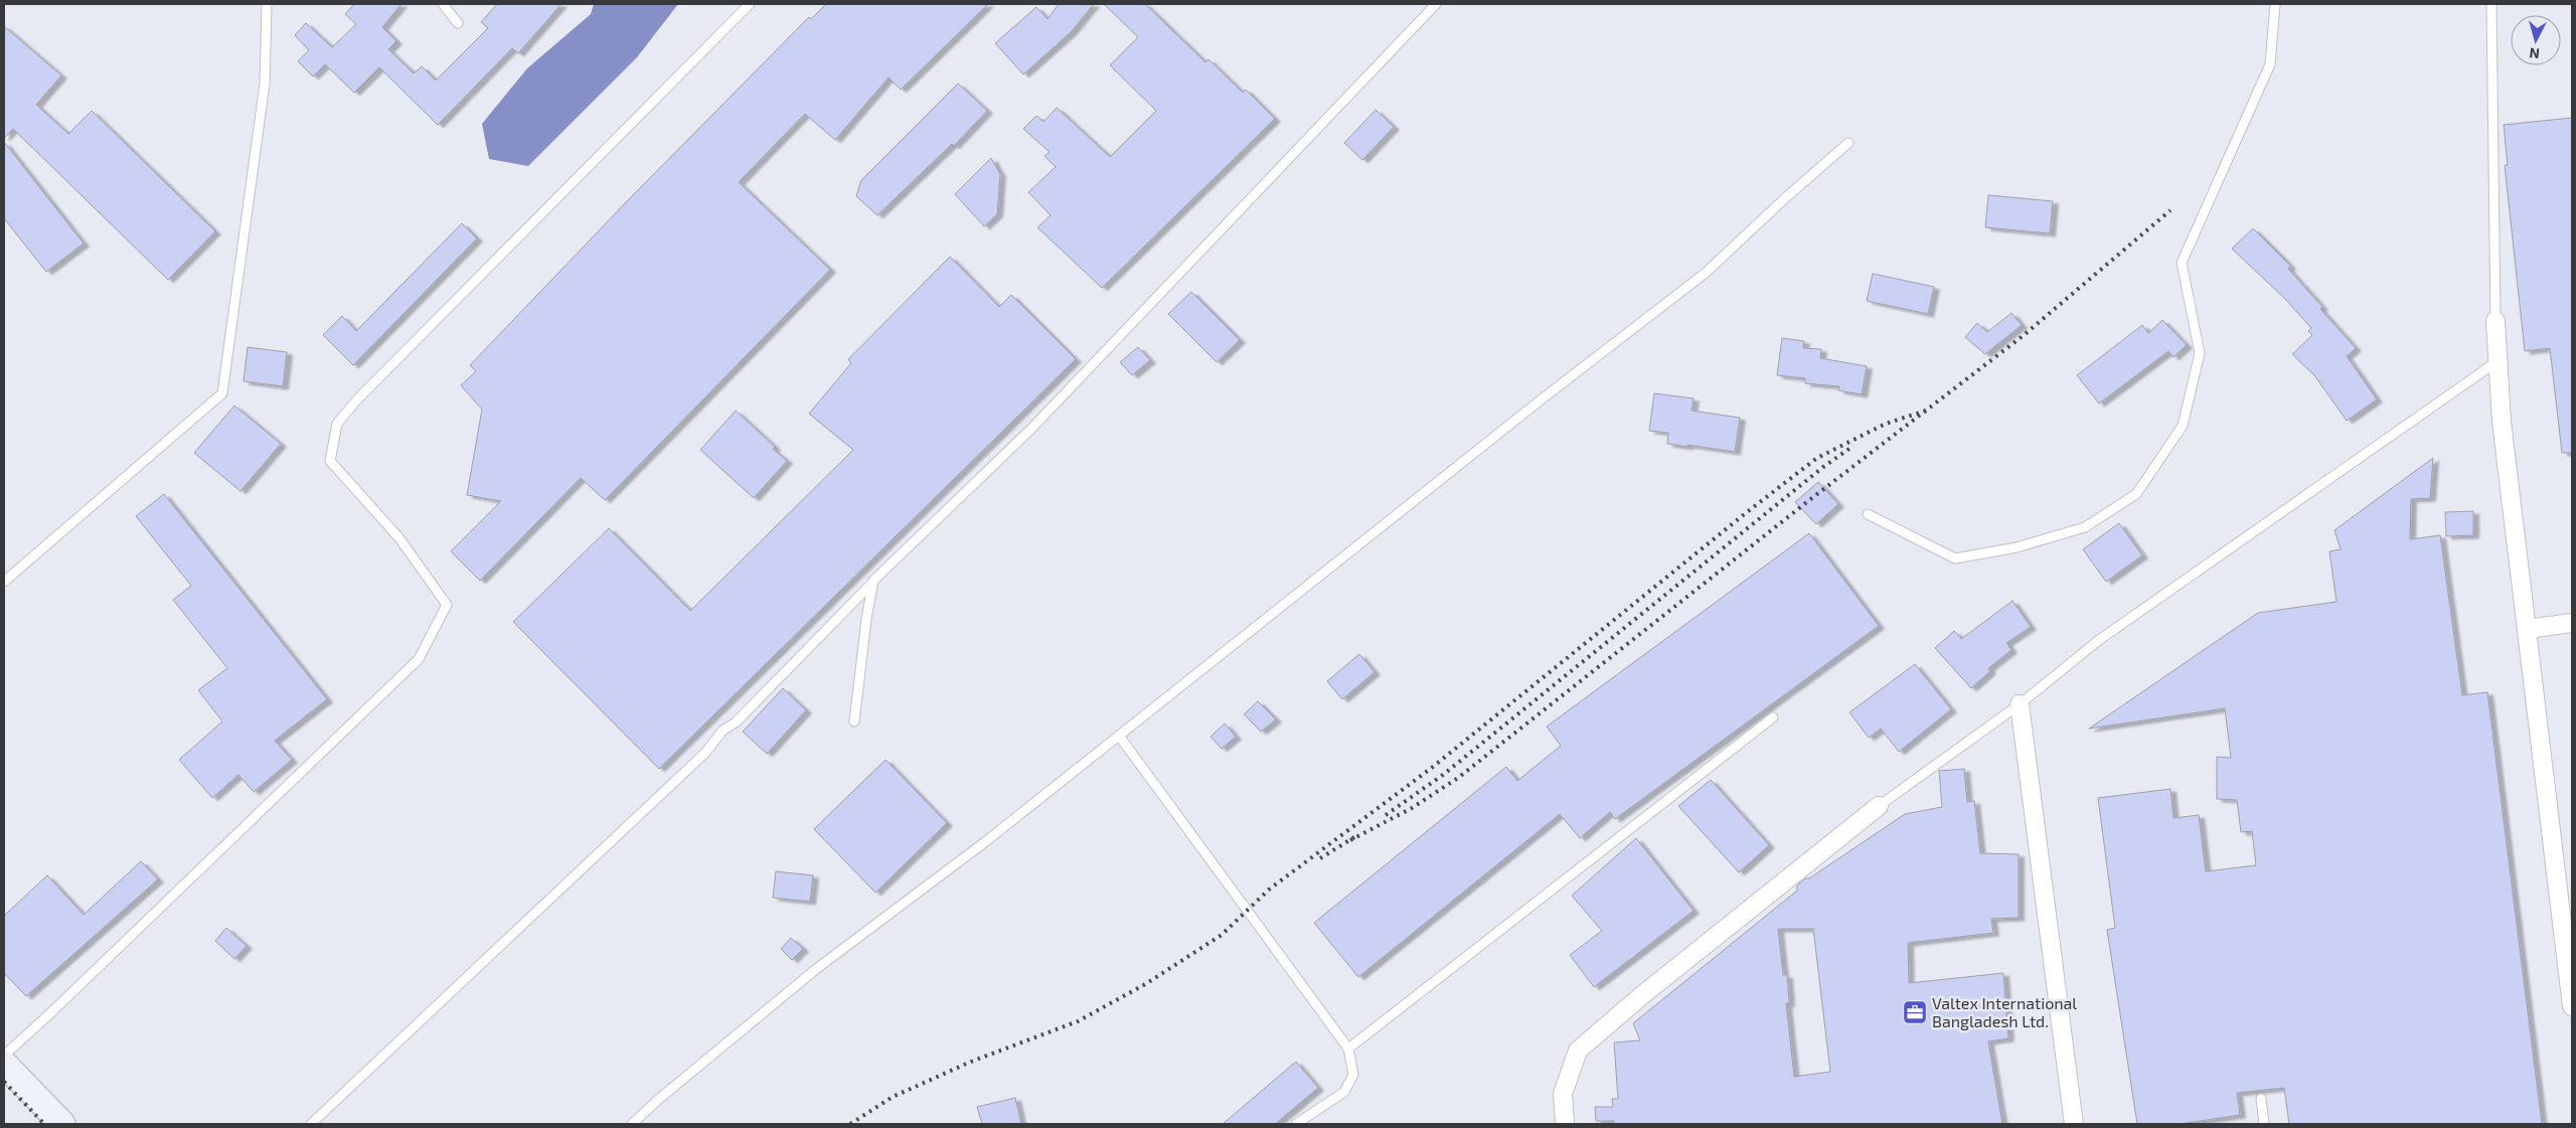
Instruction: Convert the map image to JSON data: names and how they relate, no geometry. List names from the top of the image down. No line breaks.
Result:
{"places":{"office":["Valtex International Bangladesh Ltd."]},"north":"bottom"}
